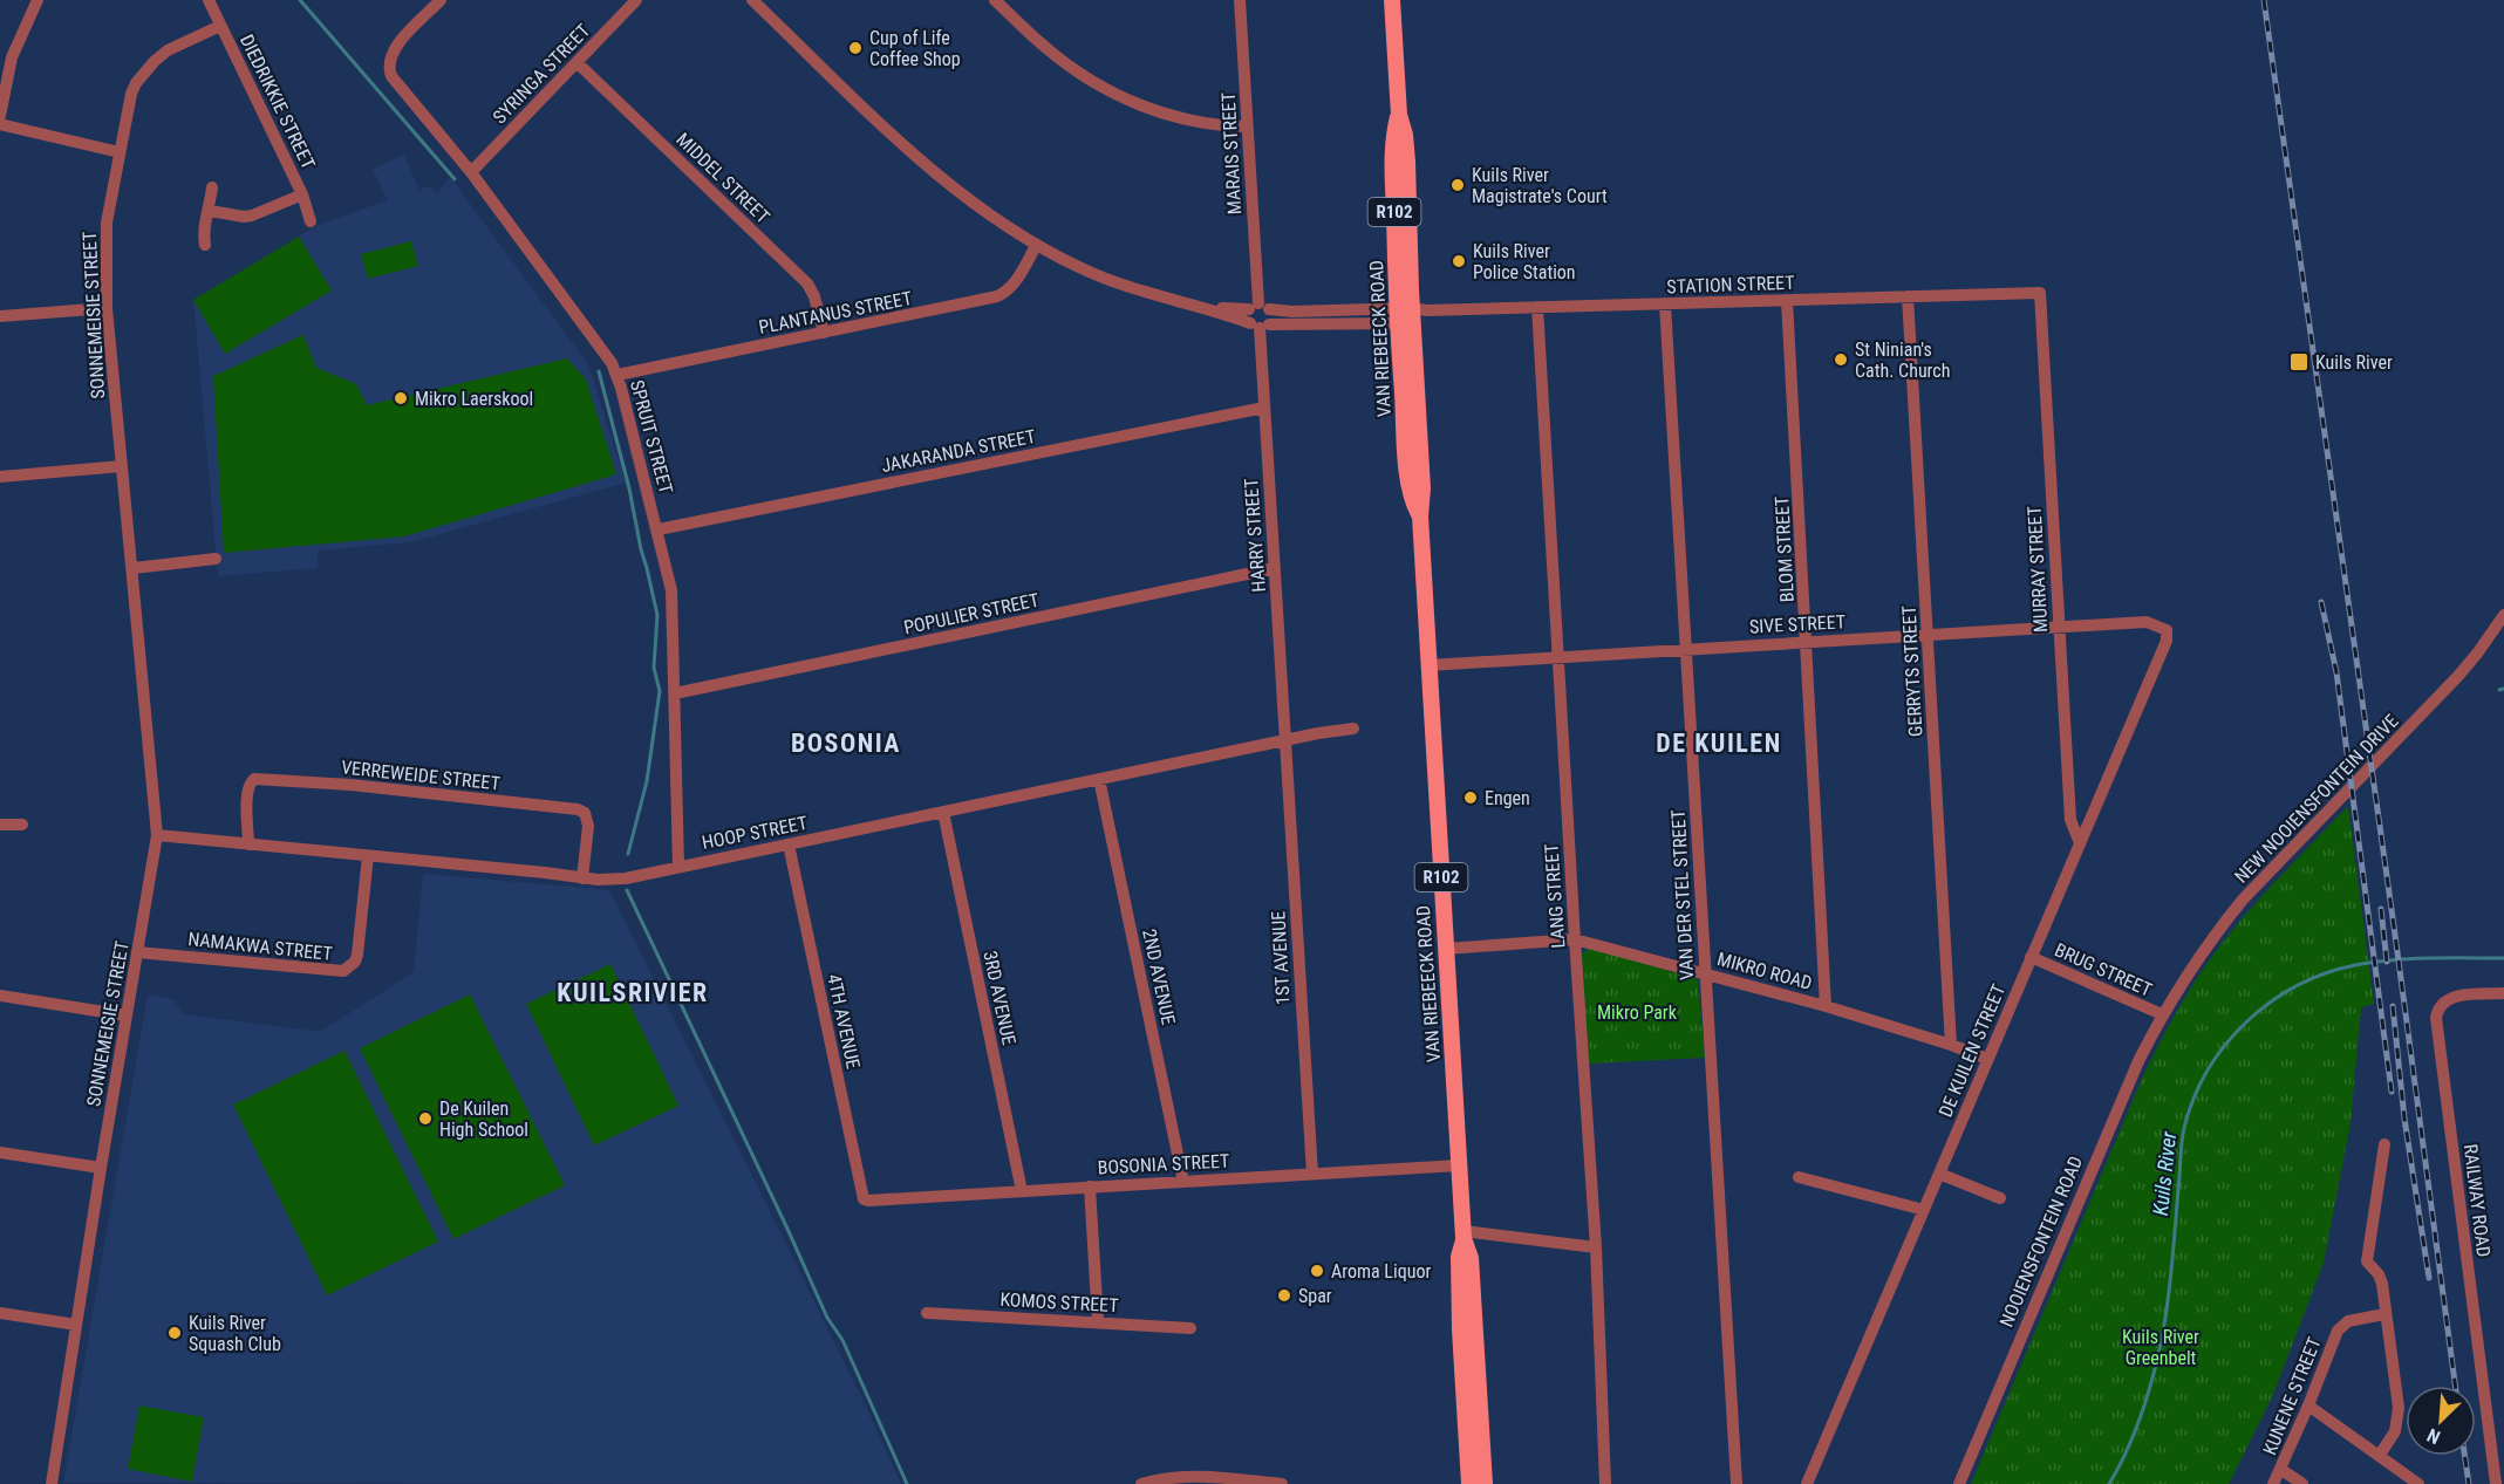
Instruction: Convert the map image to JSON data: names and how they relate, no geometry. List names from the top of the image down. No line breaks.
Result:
{"streets":{"main road":["R102","VAN RIEBEECK ROAD"],"street":["SYRINGA STREET","DIEDRIKKIE STREET","MARAIS STREET","MIDDEL STREET","STATION STREET","PLANTANUS STREET","SONNEMEISIE STREET","SPRUIT STREET","JAKARANDA STREET","HARRY STREET","BLOM STREET","MURRAY STREET","POPULIER STREET","SIVE STREET","GERRYTS STREET","VERREWEIDE STREET","NEW NOOIENSFONTEIN DRIVE","HOOP STREET","VAN DER STEL STREET","LANG STREET","NAMAKWA STREET","1ST AVENUE","BRUG STREET","MIKRO ROAD","2ND AVENUE","3RD AVENUE","4TH AVENUE","DE KUILEN STREET","BOSONIA STREET","RAILWAY ROAD","NOOIENSFONTEIN ROAD","KOMOS STREET","KUNENE STREET"]},"crossings":[["SYRINGA STREET","MIDDEL STREET"],["SYRINGA STREET","SPRUIT STREET"],["DIEDRIKKIE STREET","SONNEMEISIE STREET"],["MIDDEL STREET","PLANTANUS STREET"],["STATION STREET","VAN RIEBEECK ROAD"],["STATION STREET","BLOM STREET"],["STATION STREET","MURRAY STREET"],["STATION STREET","GERRYTS STREET"],["STATION STREET","VAN DER STEL STREET"],["STATION STREET","LANG STREET"],["PLANTANUS STREET","SPRUIT STREET"],["SONNEMEISIE STREET","HOOP STREET"],["SONNEMEISIE STREET","NAMAKWA STREET"],["VAN RIEBEECK ROAD","SIVE STREET"],["VAN RIEBEECK ROAD","MIKRO ROAD"],["VAN RIEBEECK ROAD","BOSONIA STREET"],["SPRUIT STREET","JAKARANDA STREET"],["SPRUIT STREET","POPULIER STREET"],["SPRUIT STREET","HOOP STREET"],["JAKARANDA STREET","HARRY STREET"],["HARRY STREET","POPULIER STREET"],["HARRY STREET","HOOP STREET"],["HARRY STREET","1ST AVENUE"],["BLOM STREET","SIVE STREET"],["BLOM STREET","MIKRO ROAD"],["MURRAY STREET","SIVE STREET"],["MURRAY STREET","DE KUILEN STREET"],["SIVE STREET","GERRYTS STREET"],["SIVE STREET","VAN DER STEL STREET"],["SIVE STREET","LANG STREET"],["SIVE STREET","DE KUILEN STREET"],["GERRYTS STREET","MIKRO ROAD"],["VERREWEIDE STREET","HOOP STREET"],["NEW NOOIENSFONTEIN DRIVE","BRUG STREET"],["NEW NOOIENSFONTEIN DRIVE","NOOIENSFONTEIN ROAD"],["HOOP STREET","NAMAKWA STREET"],["HOOP STREET","1ST AVENUE"],["HOOP STREET","2ND AVENUE"],["HOOP STREET","3RD AVENUE"],["HOOP STREET","4TH AVENUE"],["VAN DER STEL STREET","MIKRO ROAD"],["LANG STREET","MIKRO ROAD"],["1ST AVENUE","BOSONIA STREET"],["BRUG STREET","DE KUILEN STREET"],["BRUG STREET","NOOIENSFONTEIN ROAD"],["MIKRO ROAD","DE KUILEN STREET"],["2ND AVENUE","BOSONIA STREET"],["3RD AVENUE","BOSONIA STREET"],["4TH AVENUE","BOSONIA STREET"]],"districts":["BOSONIA","DE KUILEN","KUILSRIVIER"],"water":["Kuils River"],"parks":["Mikro Park","Kuils River Greenbelt"],"places":{"other":["Cup of Life Coffee Shop","Kuils River Magistrate's Court","Kuils River Police Station","St Ninian's Cath. Church","Mikro Laerskool","Engen","De Kuilen High School","Aroma Liquor","Spar","Kuils River Squash Club"],"transit":["Kuils River"]},"north":"bottom left"}
